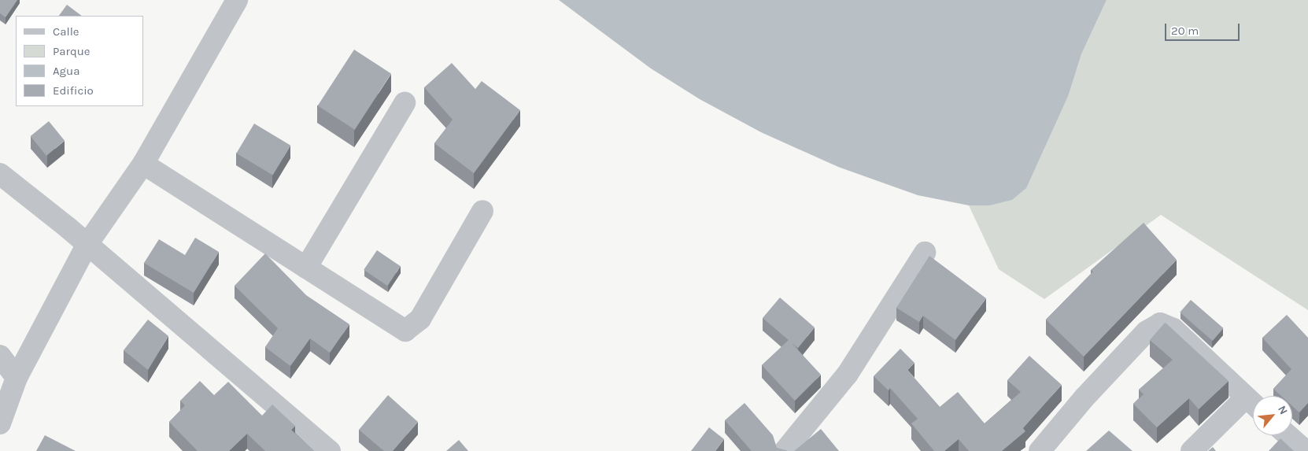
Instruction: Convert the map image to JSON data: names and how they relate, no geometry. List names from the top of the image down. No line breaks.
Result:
{"legend":["Calle","Parque","Agua","Edificio"],"scale_bar":"20 m","north":"top right"}
